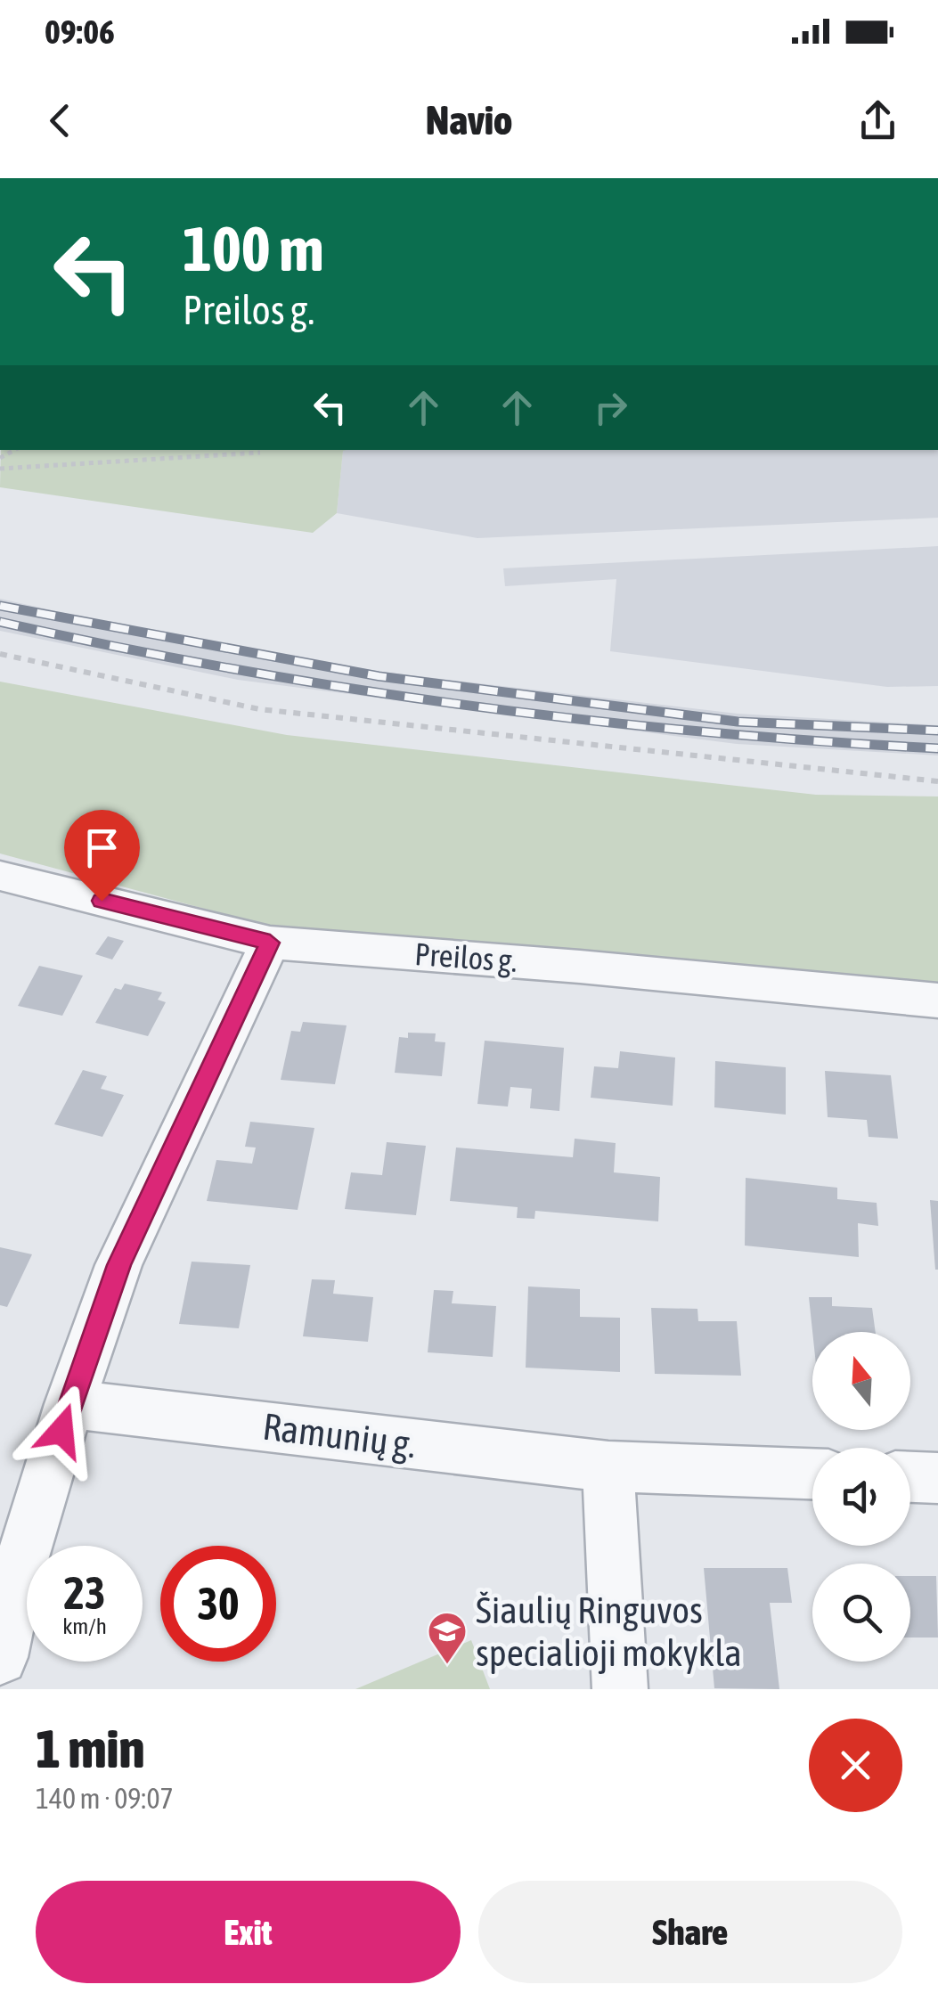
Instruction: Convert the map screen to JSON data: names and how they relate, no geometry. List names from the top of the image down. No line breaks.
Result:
{"streets":{"street":["Preilos g.","Ramunių g."]},"places":{"school or university":["Šiaulių Ringuvos specialioji mokykla"]},"north":"top","page":{"status":"09:06","header":"Navio","turn":["100 m","Preilos g."],"speed":"23 km/h","limit":"30","heading":["1 min","140 m · 09:07"],"buttons":["Exit","Share"]}}
